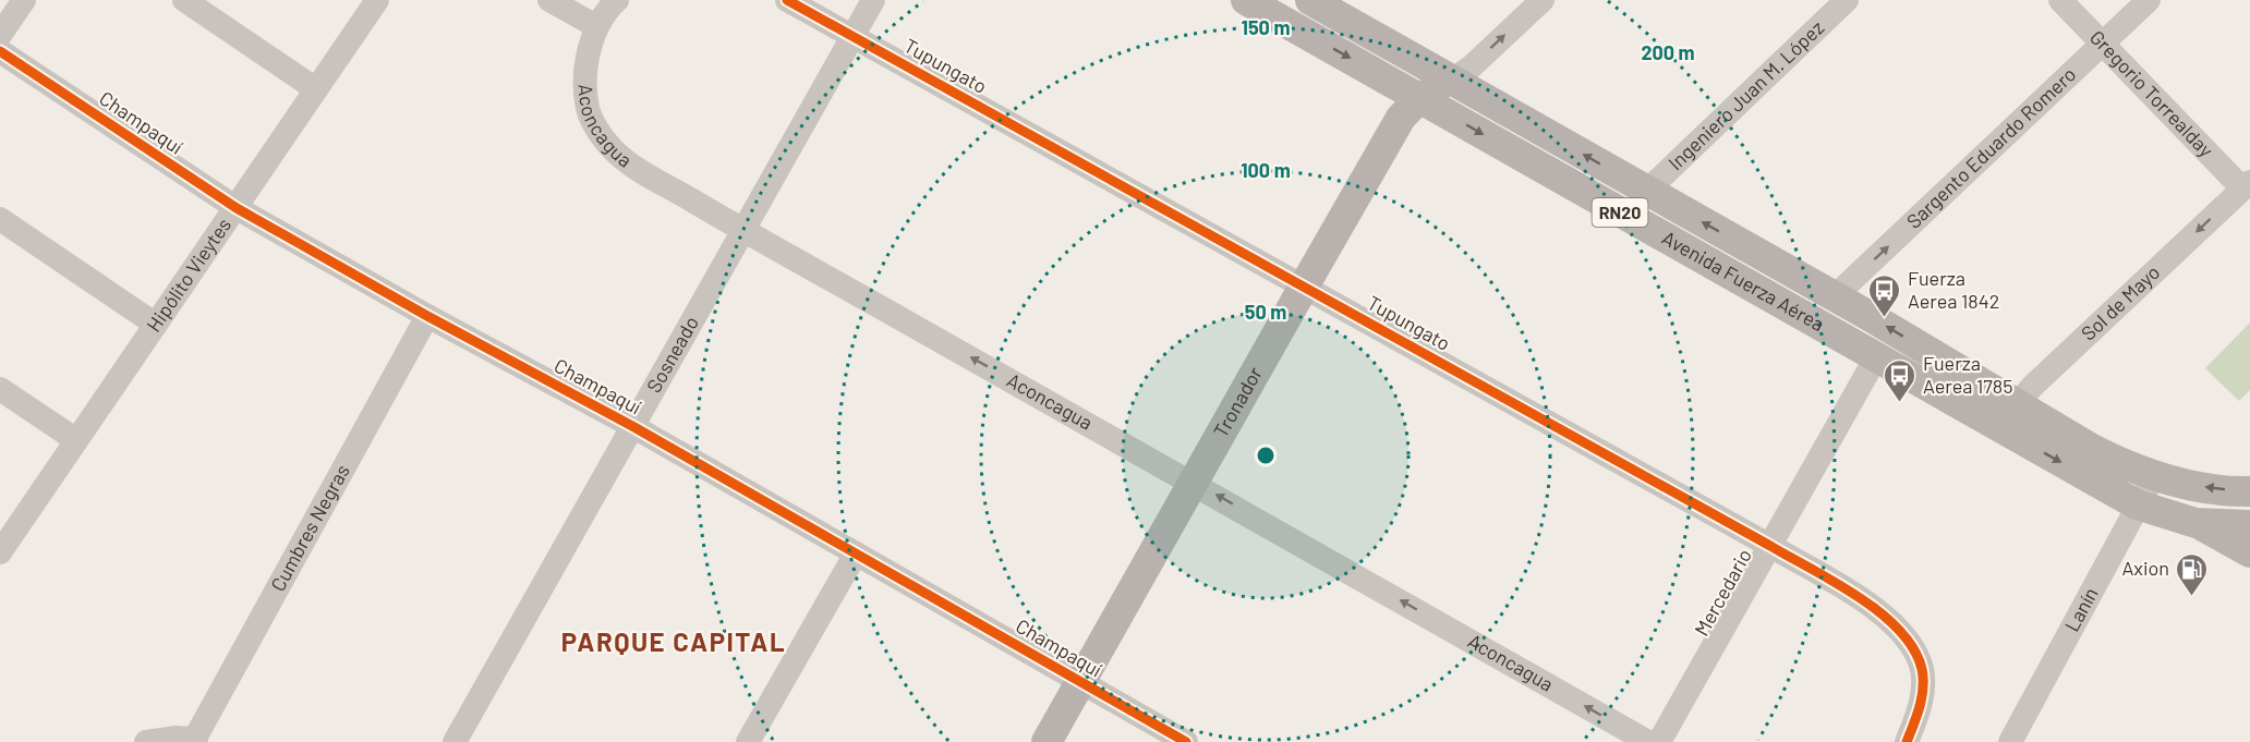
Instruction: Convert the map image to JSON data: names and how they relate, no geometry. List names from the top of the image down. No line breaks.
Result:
{"streets":{"main road":["RN20","Avenida Fuerza Aérea","Tronador"],"street":["Tupungato","Gregorio Torrealday","Ingeniero Juan M. López","Aconcagua","Champaquí","Sargento Eduardo Romero","Hipólito Vieytes","Sol de Mayo","Sosneado","Cumbres Negras","Mercedario","Lanín"]},"crossings":[["Tupungato","Sosneado"],["Tupungato","Tronador"],["Tupungato","Mercedario"],["Gregorio Torrealday","Sargento Eduardo Romero"],["Gregorio Torrealday","Sol de Mayo"],["Ingeniero Juan M. López","Avenida Fuerza Aérea"],["Aconcagua","Sosneado"],["Aconcagua","Tronador"],["Champaquí","Hipólito Vieytes"],["Champaquí","Sosneado"],["Champaquí","Tronador"],["Champaquí","Cumbres Negras"],["Sargento Eduardo Romero","Avenida Fuerza Aérea"],["Avenida Fuerza Aérea","Sol de Mayo"],["Avenida Fuerza Aérea","Tronador"],["Avenida Fuerza Aérea","Mercedario"],["Avenida Fuerza Aérea","Lanín"]],"one_way":["Aconcagua","Sargento Eduardo Romero","Sol de Mayo"],"districts":["PARQUE CAPITAL"],"places":{"bus stop":["Fuerza Aerea 1842","Fuerza Aerea 1785"],"fuel station":["Axion"]},"rings":["150 m","200 m","100 m","50 m"]}
